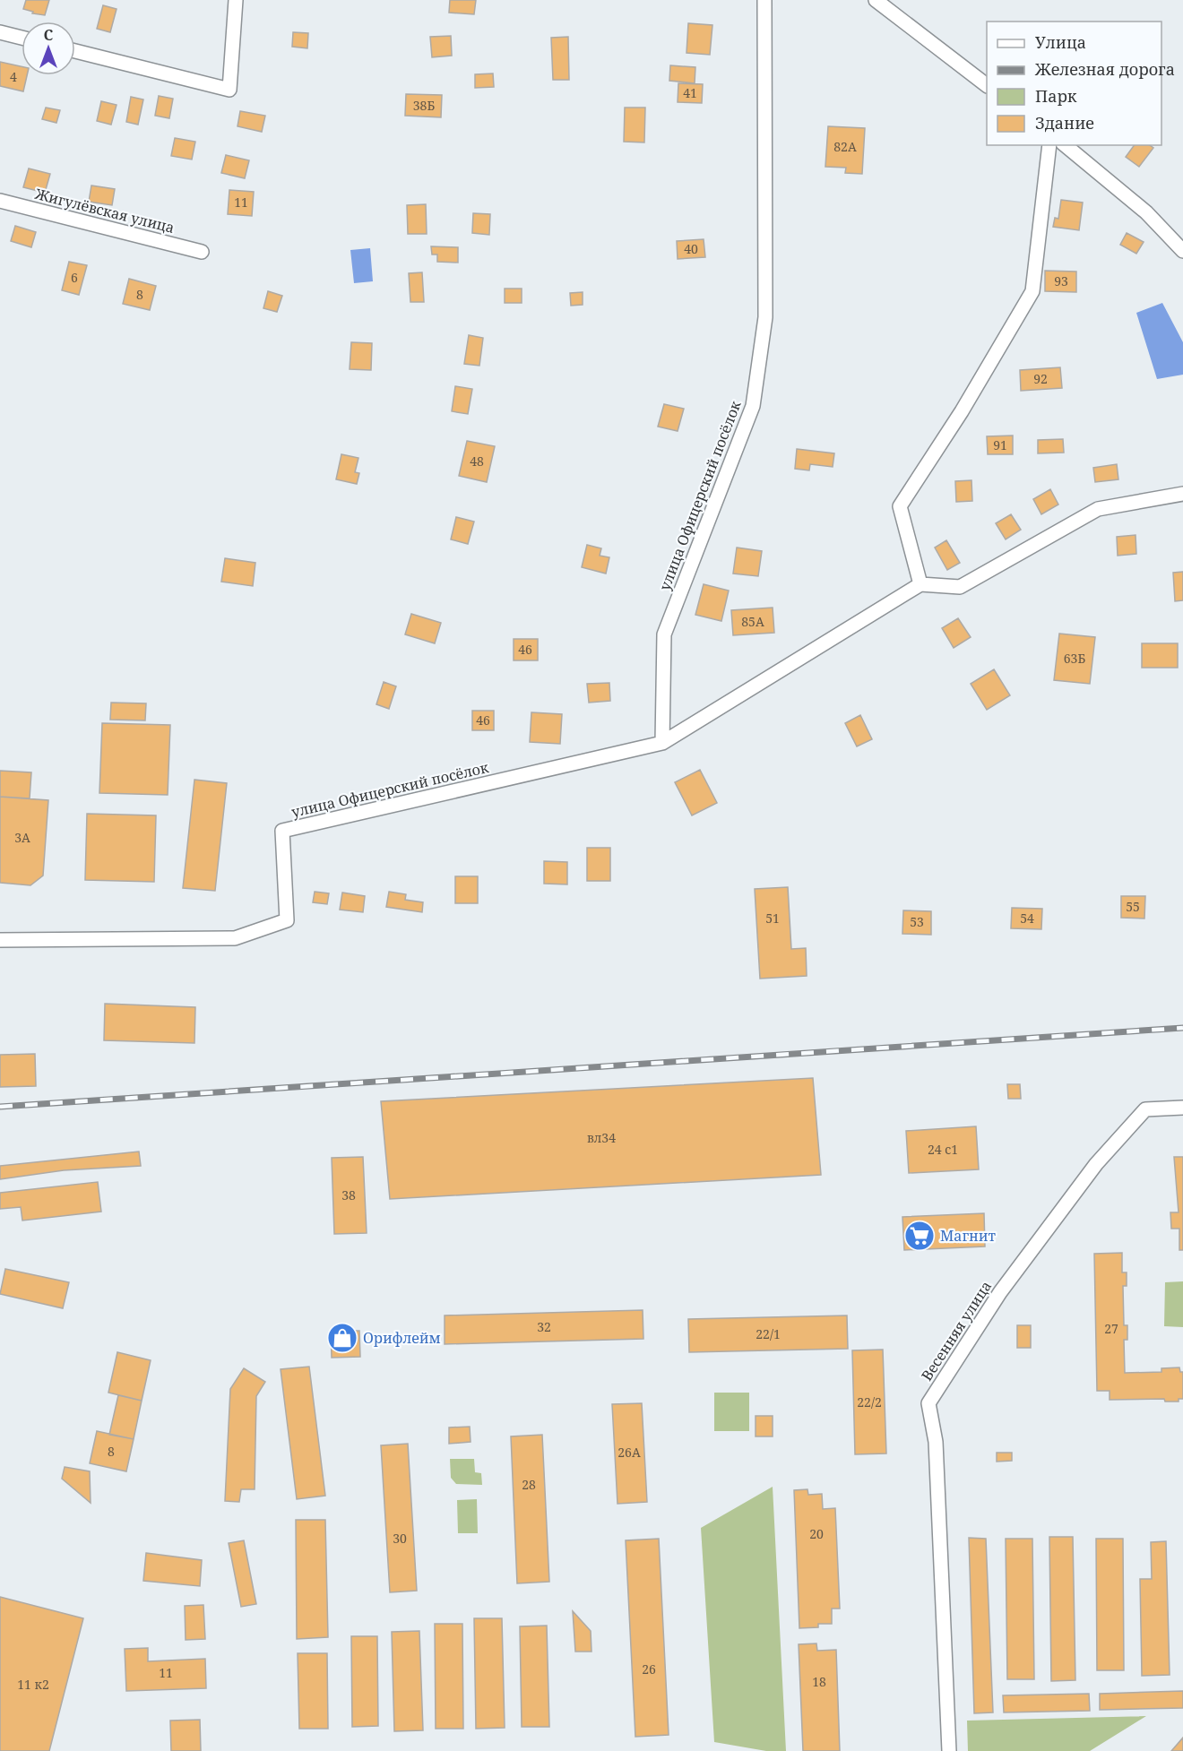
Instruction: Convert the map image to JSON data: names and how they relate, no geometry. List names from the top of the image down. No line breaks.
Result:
{"streets":{"street":["Жигулёвская улица","улица Офицерский посёлок","Весенняя улица"]},"places":{"supermarket":["Магнит"],"shop":["Орифлейм"]},"house_numbers":["4","41","38Б","82А","11","40","6","93","8","92","91","48","85А","46","63Б","46","3А","55","51","54","53","вл34","24 с1","38","32","27","22/1","22/2","8","26А","28","20","30","26","11","18","11 к2"],"legend":["Улица","Железная дорога","Парк","Здание"],"north":"top"}
